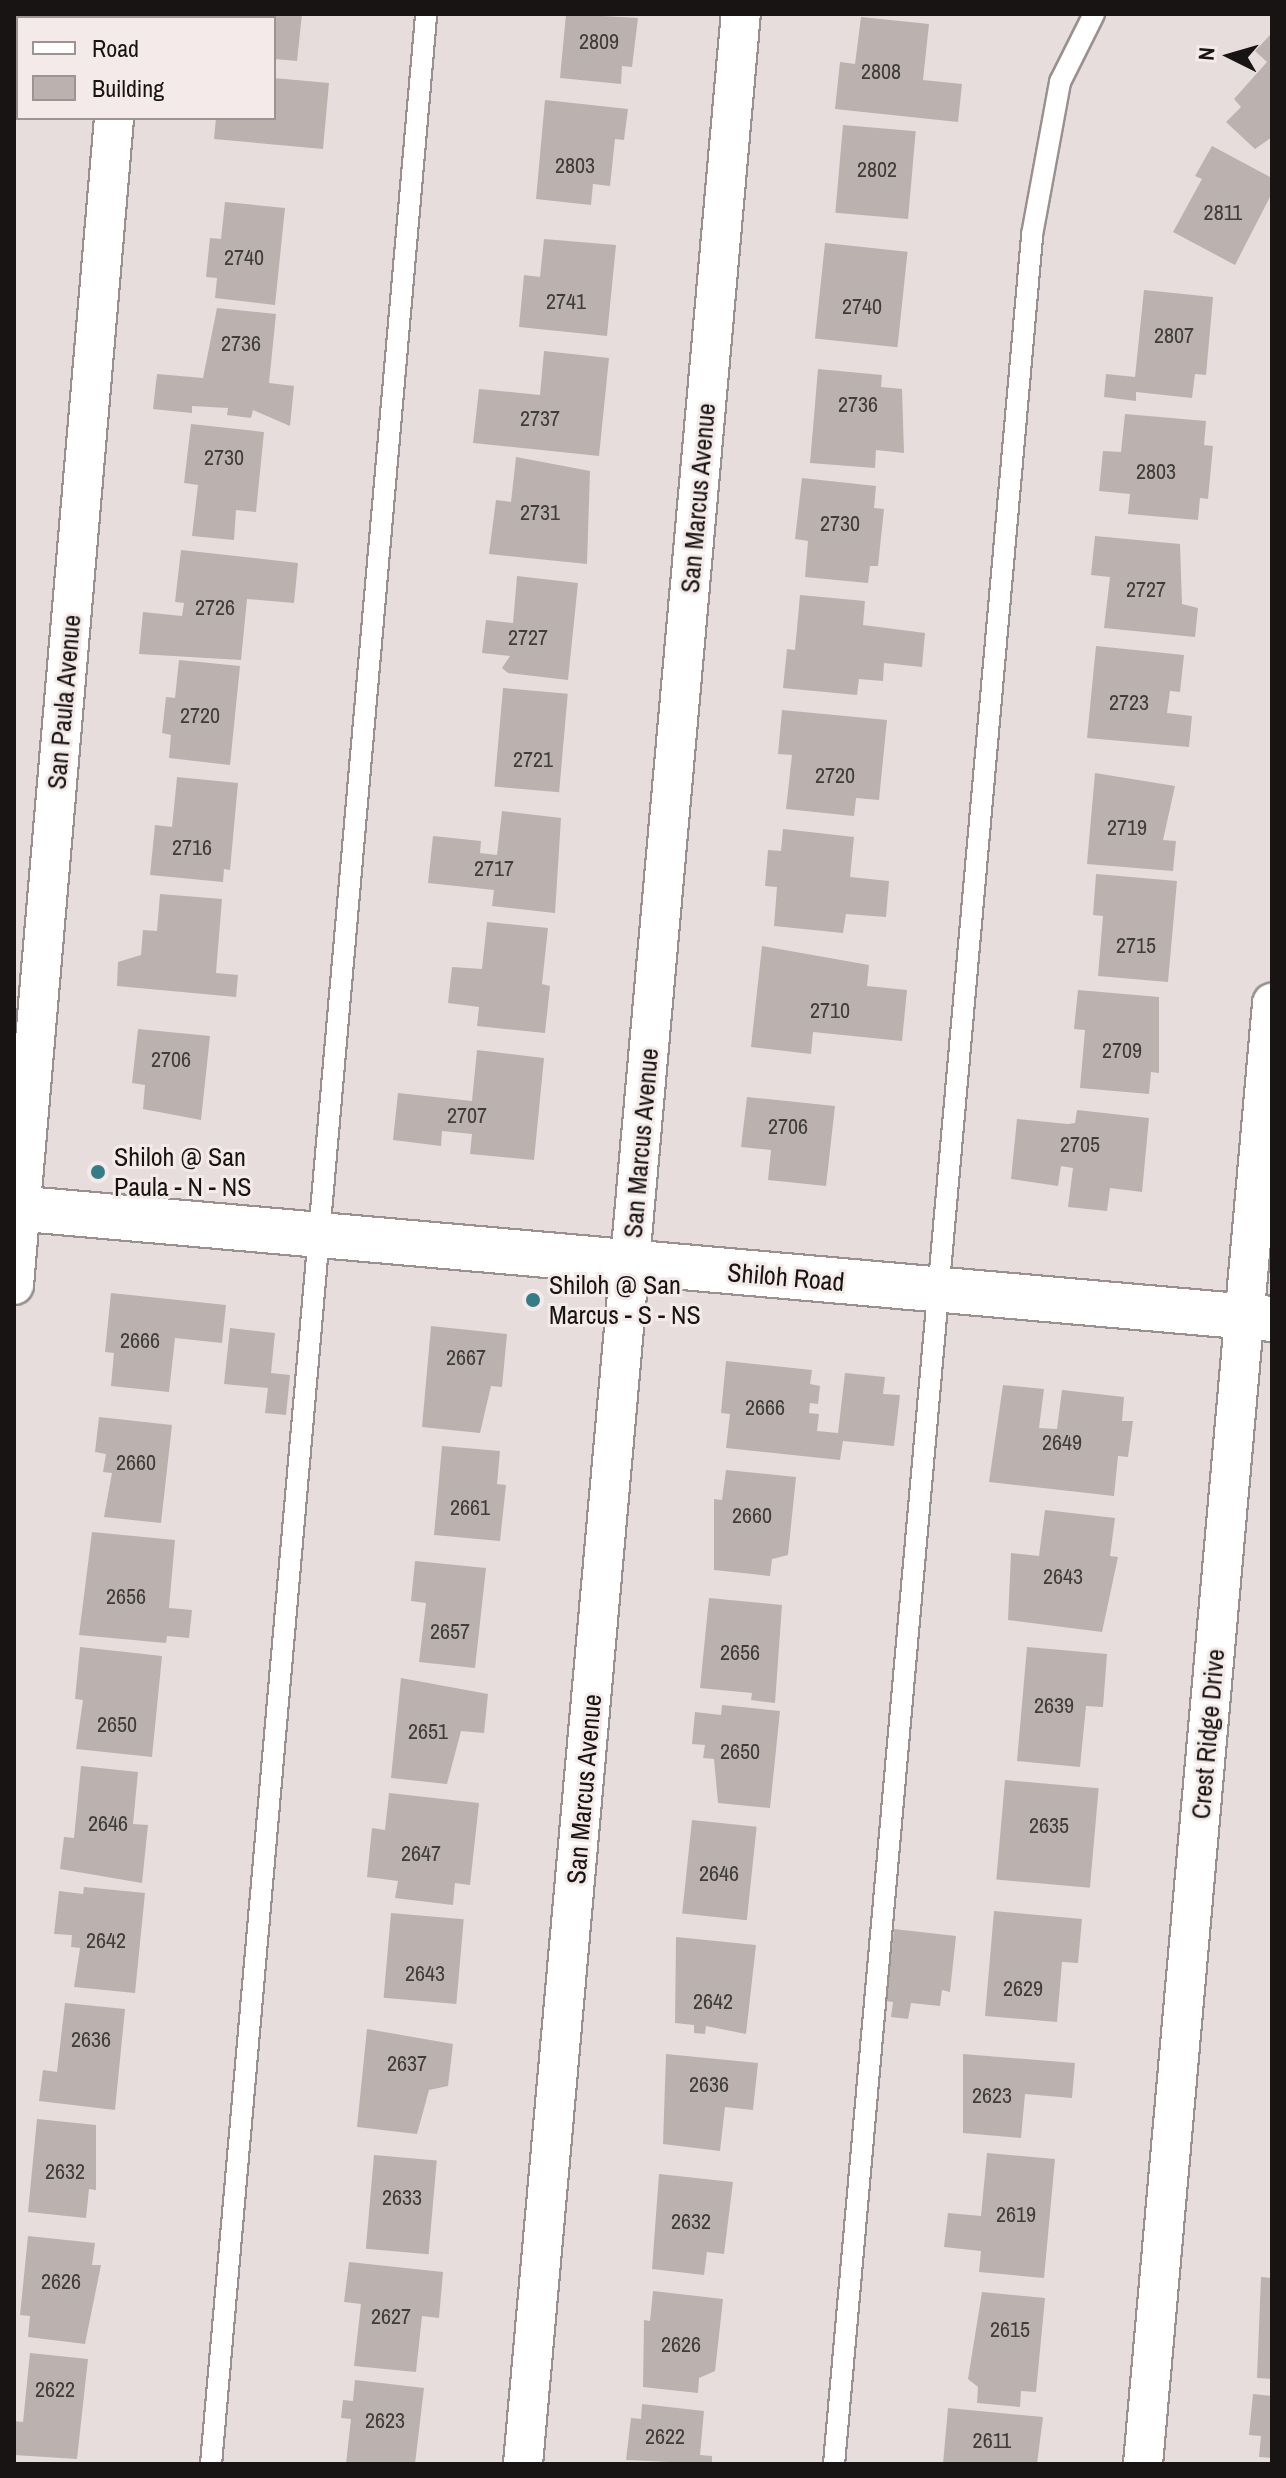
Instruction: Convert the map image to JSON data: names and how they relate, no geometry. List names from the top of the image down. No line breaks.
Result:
{"streets":{"street":["San Marcus Avenue","San Paula Avenue","Shiloh Road","Crest Ridge Drive"]},"crossings":[["San Marcus Avenue","Shiloh Road"],["San Paula Avenue","Shiloh Road"],["Shiloh Road","Crest Ridge Drive"]],"places":["Shiloh @ San Paula - N - NS","Shiloh @ San Marcus - S - NS"],"house_numbers":["2809","2808","2803","2802","2811","2740","2741","2740","2807","2736","2736","2737","2730","2803","2731","2730","2727","2726","2727","2723","2720","2721","2720","2719","2716","2717","2715","2710","2709","2706","2707","2706","2705","2666","2667","2666","2649","2660","2661","2660","2643","2656","2657","2656","2639","2650","2651","2650","2646","2635","2647","2646","2642","2643","2629","2642","2636","2637","2636","2623","2632","2633","2619","2632","2626","2627","2615","2626","2622","2623","2622","2611"],"legend":["Road","Building"],"north":"left"}
